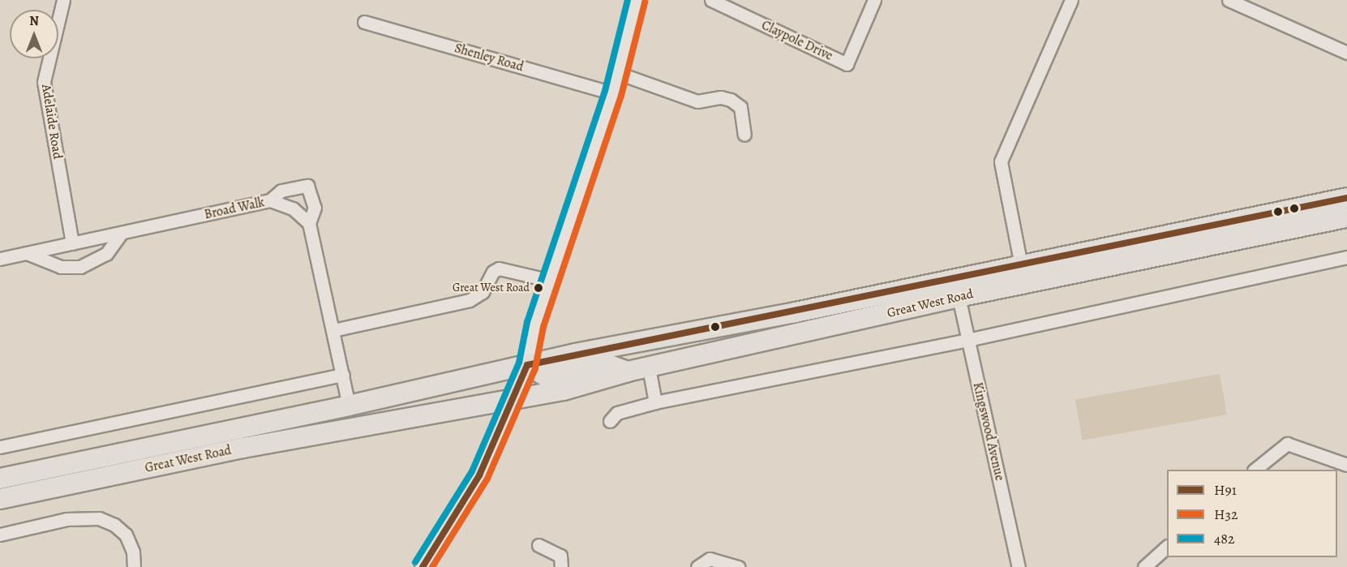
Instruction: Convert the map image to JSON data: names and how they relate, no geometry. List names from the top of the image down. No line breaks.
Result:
{"streets":{"highway":["Great West Road"],"street":["Claypole Drive","Shenley Road","Adelaide Road","Broad Walk","Kingswood Avenue"]},"crossings":[["Adelaide Road","Broad Walk"],["Great West Road","Kingswood Avenue"]],"places":["Great West Road"],"lines":["transit line 482","transit line H32","transit line H91"],"legend":["H91","H32","482"],"north":"top"}
